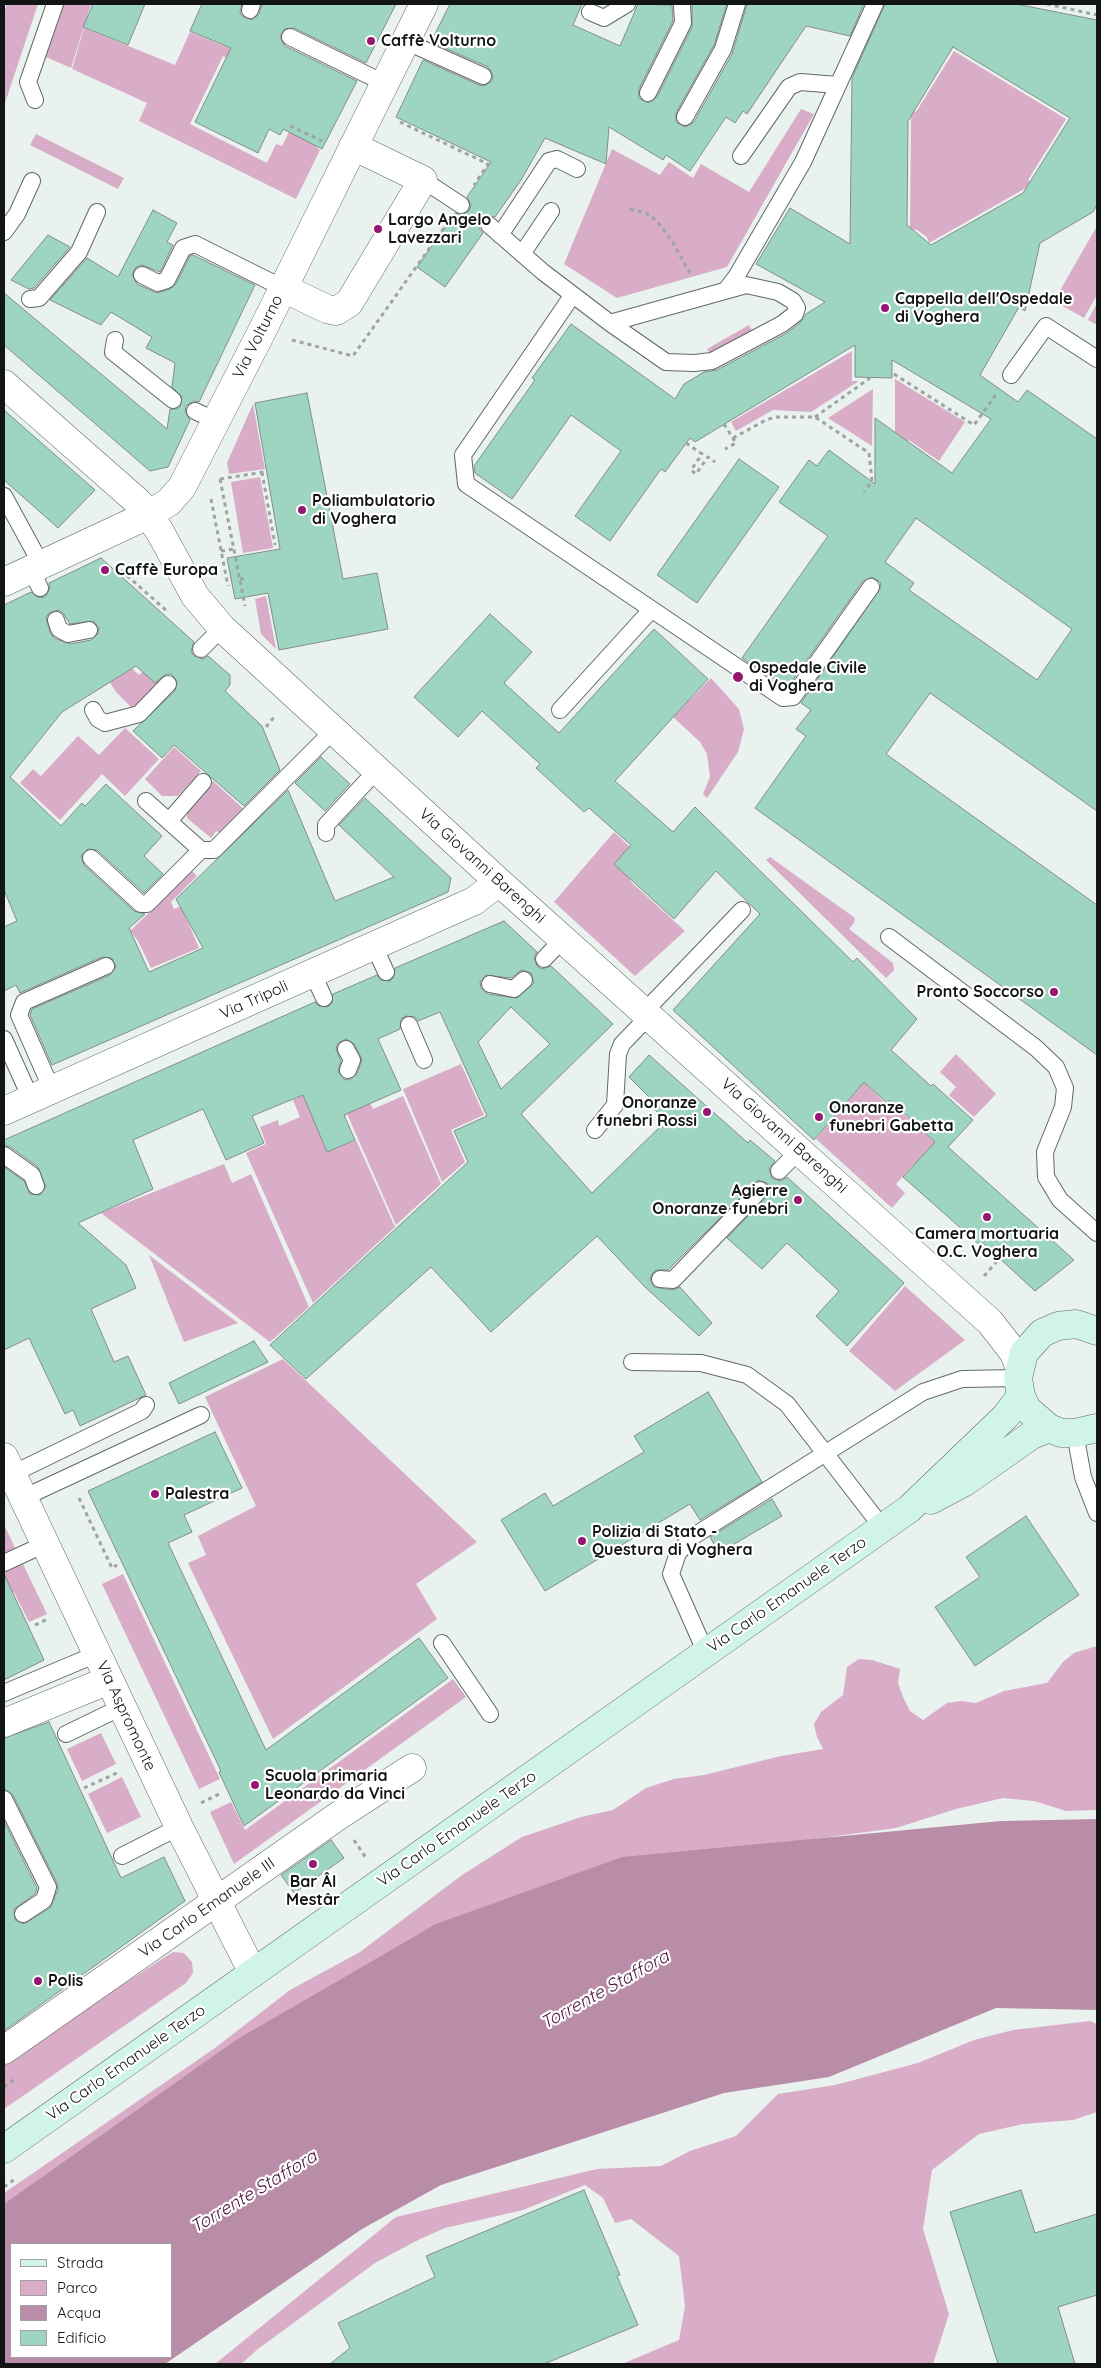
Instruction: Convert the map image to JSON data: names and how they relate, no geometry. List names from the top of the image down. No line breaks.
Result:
{"streets":{"main road":["Via Carlo Emanuele Terzo"],"street":["Via Volturno","Via Giovanni Barenghi","Via Tripoli","Via Aspromonte","Via Carlo Emanuele III"]},"crossings":[["Via Volturno","Via Giovanni Barenghi"],["Via Giovanni Barenghi","Via Tripoli"],["Via Giovanni Barenghi","Via Carlo Emanuele Terzo"],["Via Carlo Emanuele Terzo","Via Aspromonte"],["Via Aspromonte","Via Carlo Emanuele III"]],"water":["Torrente Staffora"],"places":["Caffè Volturno","Largo Angelo Lavezzari","Cappella dell'Ospedale di Voghera","Poliambulatorio di Voghera","Caffè Europa","Ospedale Civile di Voghera","Pronto Soccorso","Onoranze funebri Rossi","Onoranze funebri Gabetta","Agierre Onoranze funebri","Camera mortuaria O.C. Voghera","Palestra","Polizia di Stato - Questura di Voghera","Scuola primaria Leonardo da Vinci","Bar Âl Mestâr","Polis"],"legend":["Strada","Parco","Acqua","Edificio"]}
